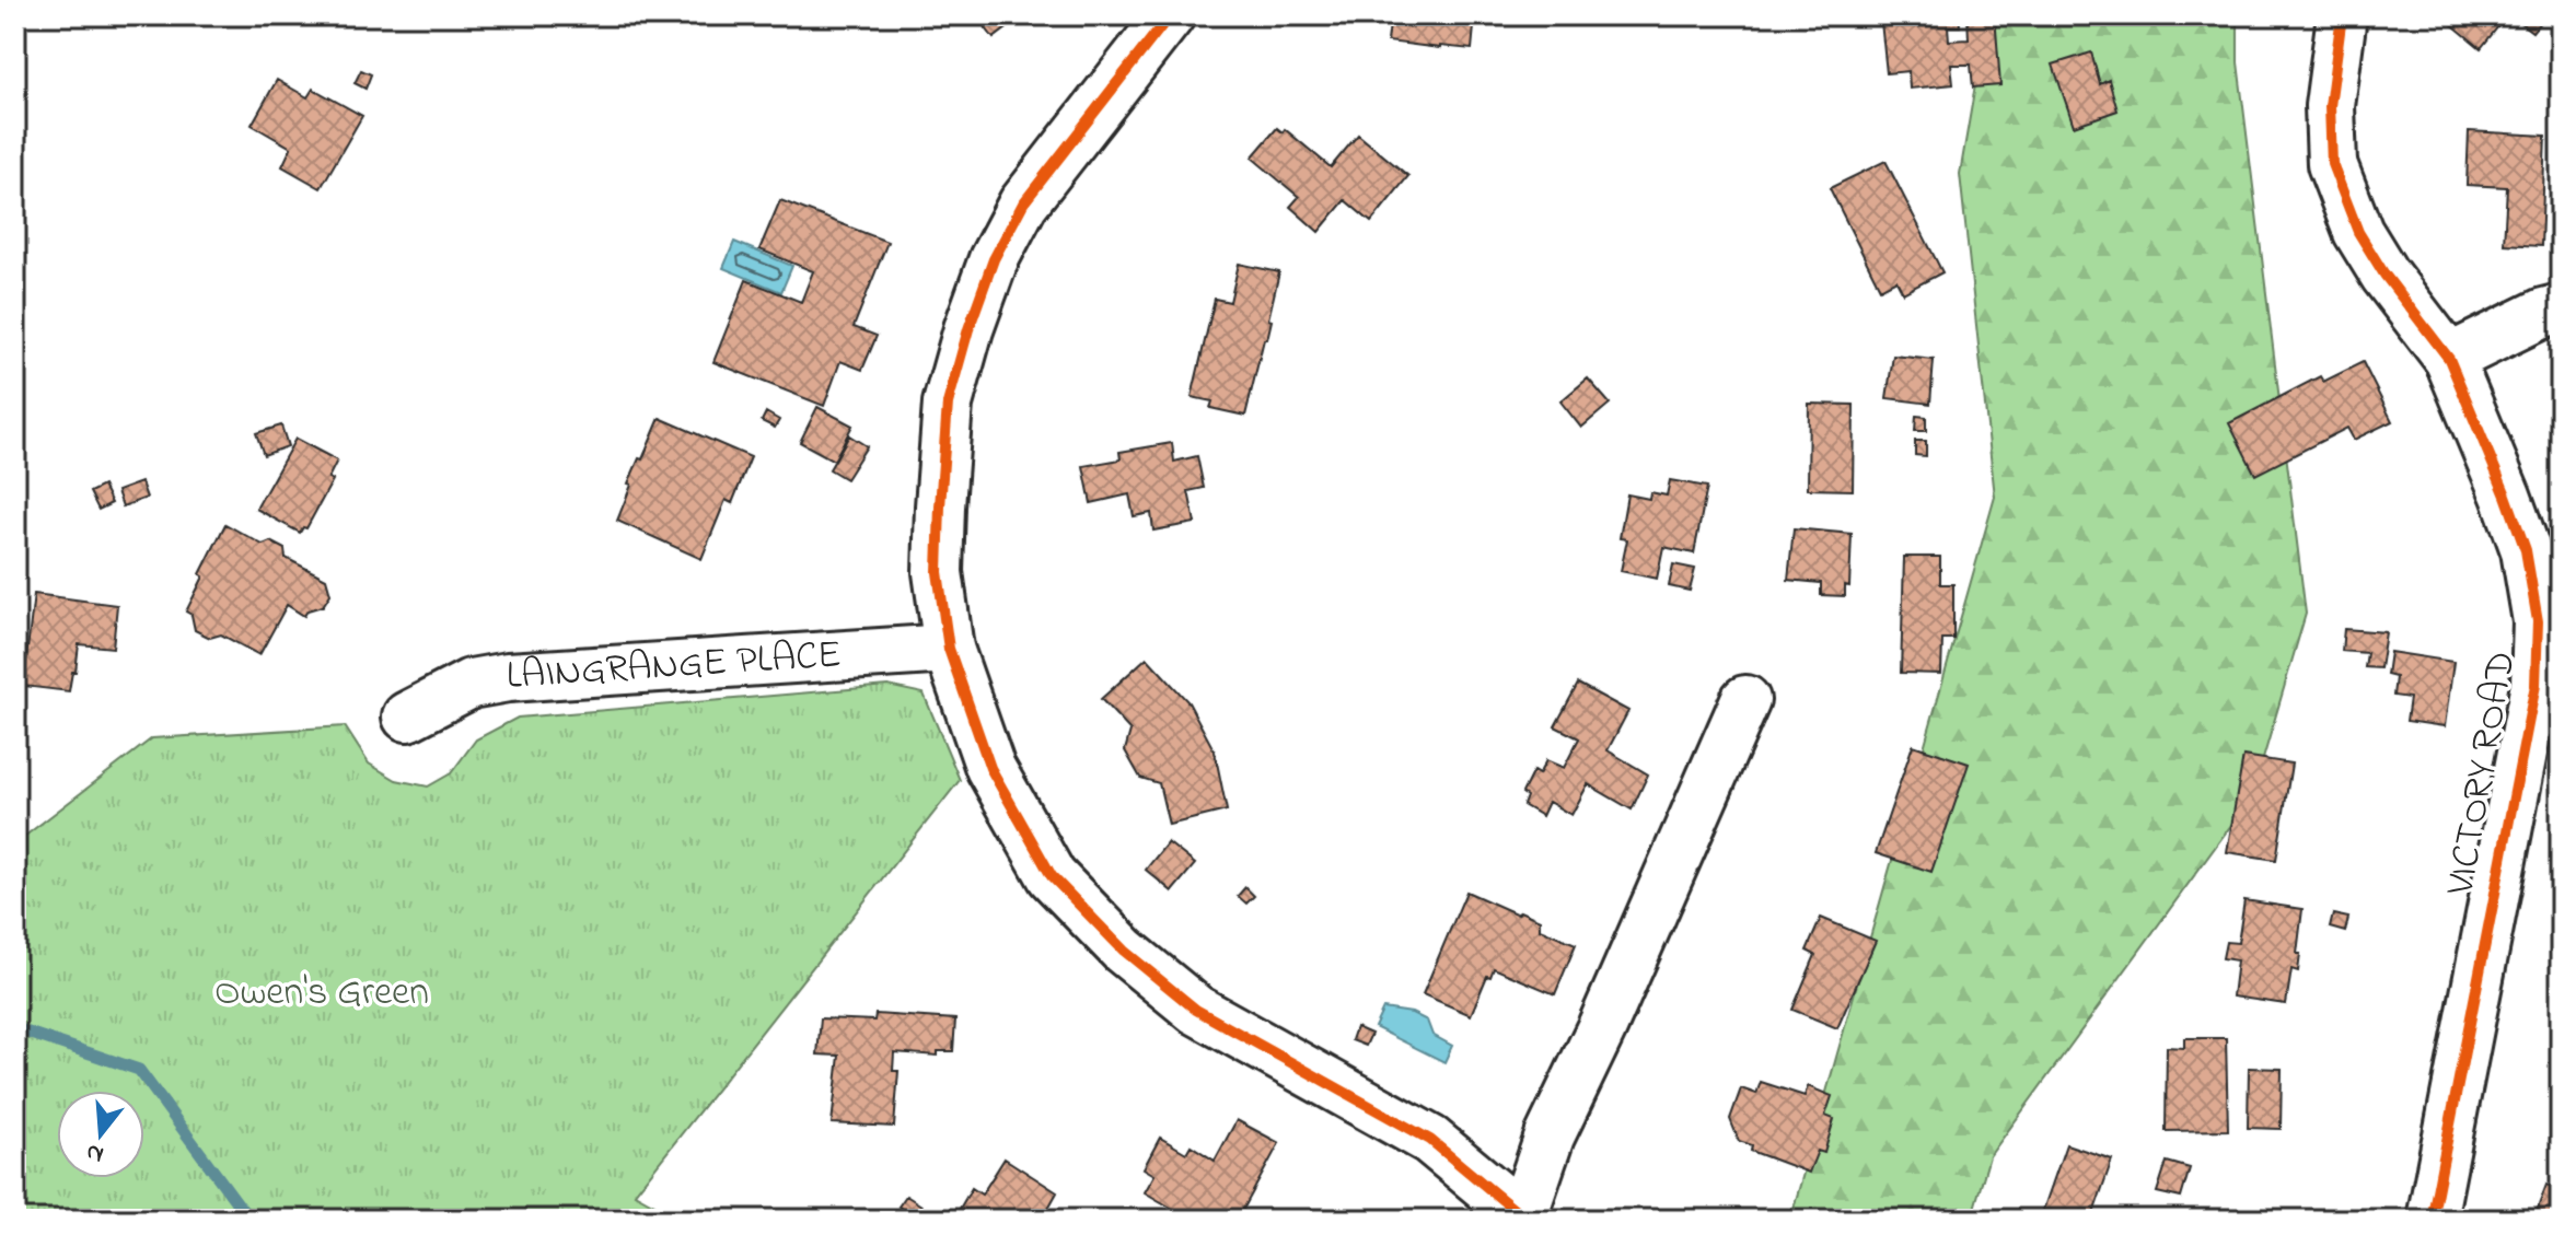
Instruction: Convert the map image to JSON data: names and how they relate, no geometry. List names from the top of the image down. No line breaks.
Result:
{"streets":{"street":["LAINGRANGE PLACE","VICTORY ROAD"]},"parks":["Owen's Green"],"north":"bottom"}
